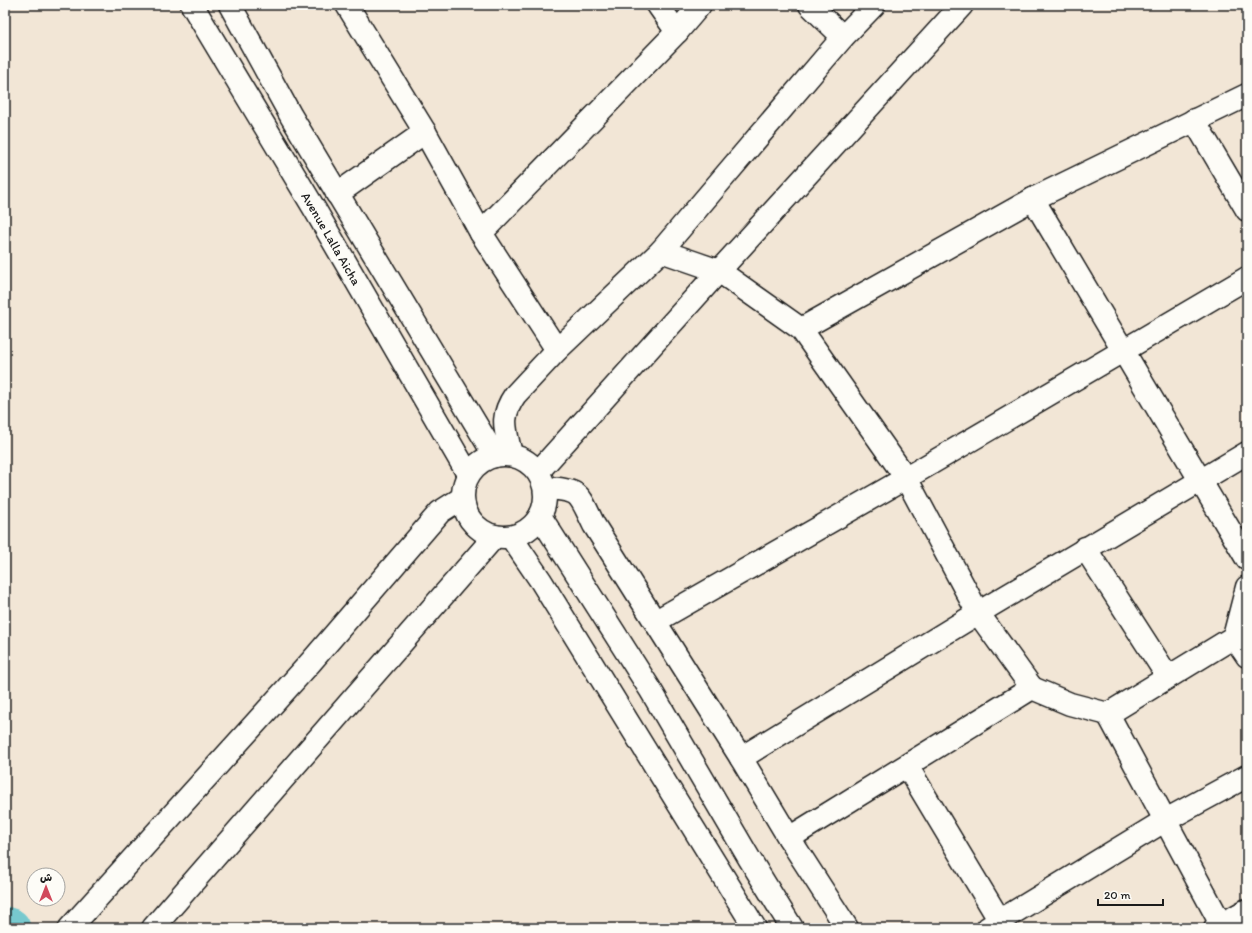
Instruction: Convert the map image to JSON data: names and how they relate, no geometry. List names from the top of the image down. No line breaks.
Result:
{"streets":{"street":["Avenue Lalla Aicha"]},"scale_bar":"20 m","north":"top"}
